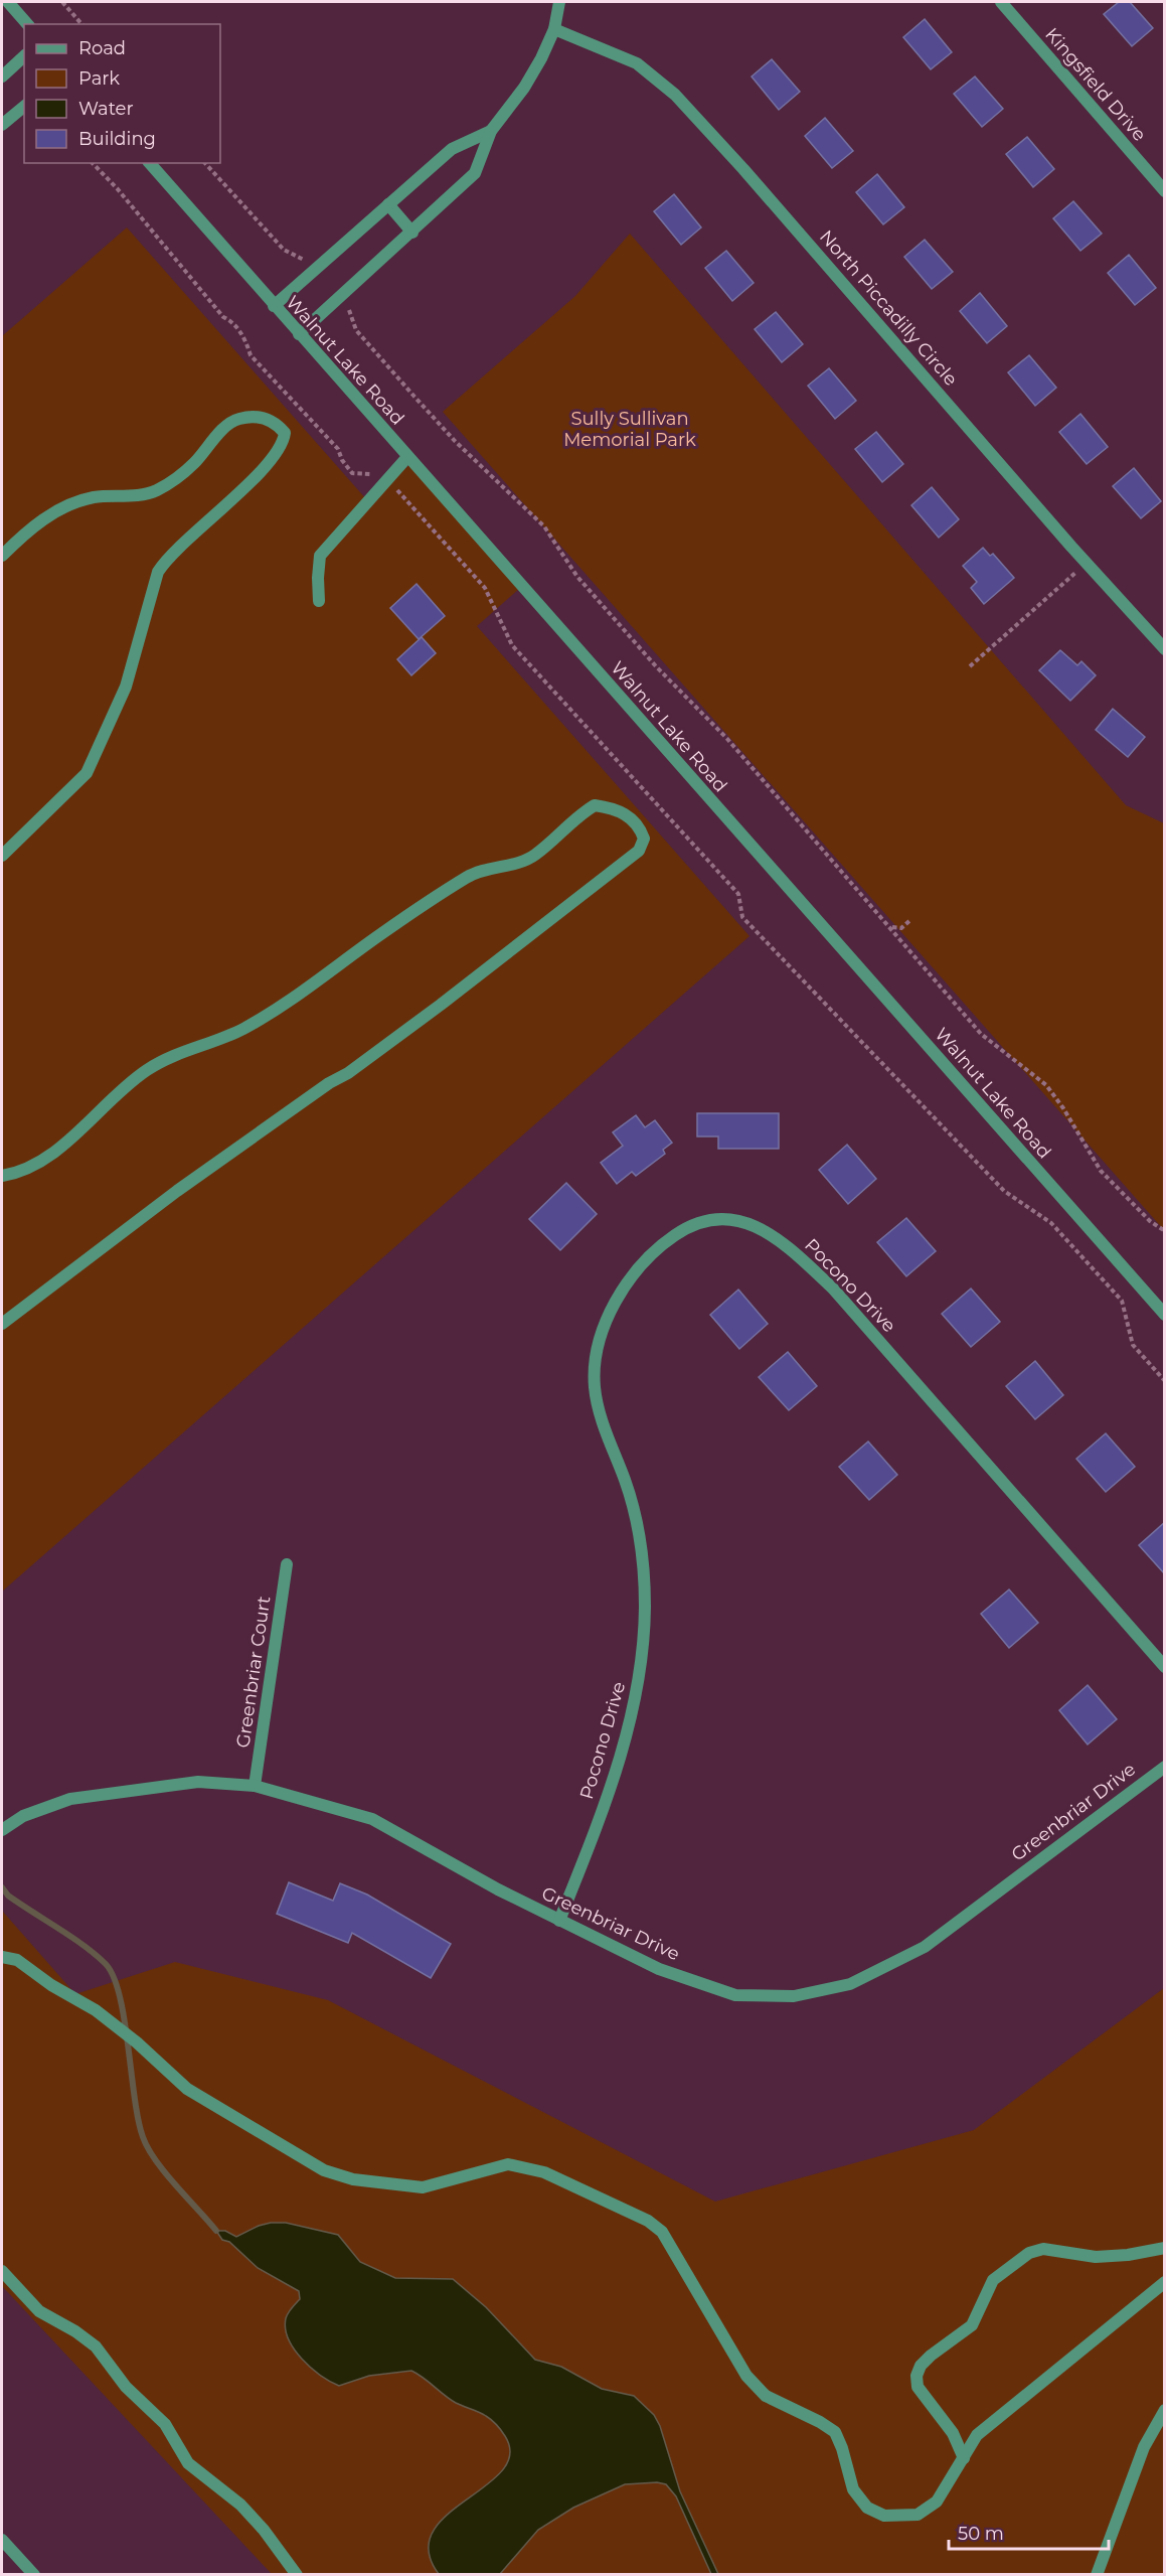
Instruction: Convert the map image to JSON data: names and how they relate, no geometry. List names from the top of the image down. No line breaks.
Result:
{"streets":{"street":["Kingsfield Drive","North Piccadilly Circle","Walnut Lake Road","Pocono Drive","Greenbriar Court","Greenbriar Drive"]},"crossings":[["Pocono Drive","Greenbriar Drive"],["Greenbriar Court","Greenbriar Drive"]],"parks":["Sully Sullivan Memorial Park"],"legend":["Road","Park","Water","Building"],"scale_bar":"50 m"}
